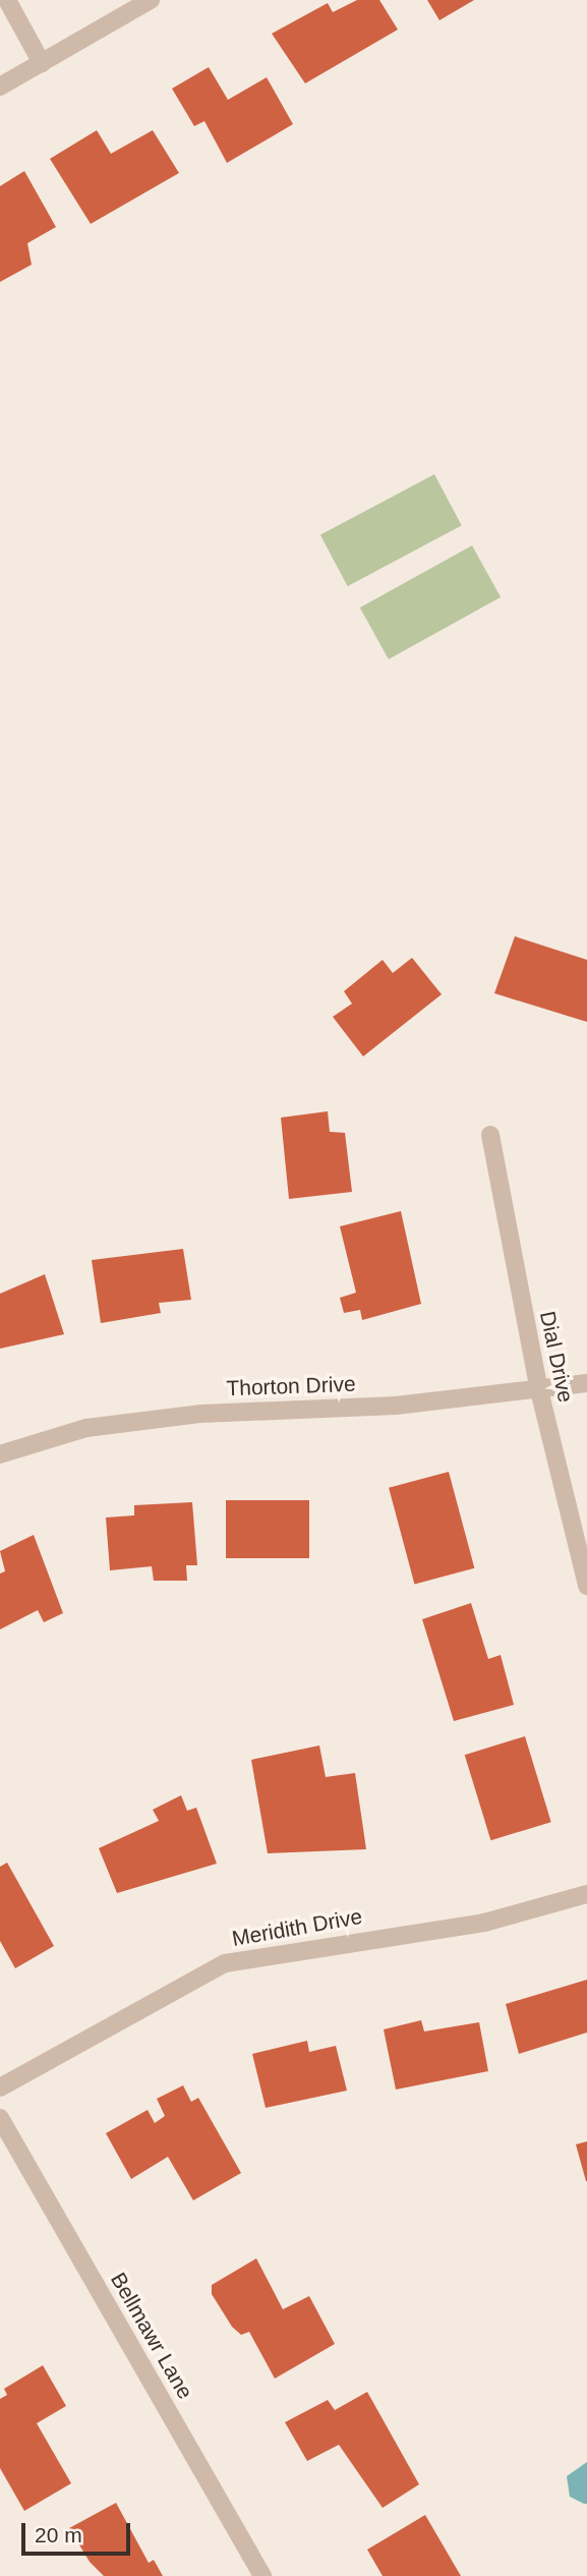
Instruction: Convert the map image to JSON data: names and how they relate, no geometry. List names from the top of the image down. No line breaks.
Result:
{"streets":{"street":["Dial Drive","Thorton Drive","Meridith Drive","Bellmawr Lane"]},"crossings":[["Dial Drive","Thorton Drive"]],"scale_bar":"20 m"}
